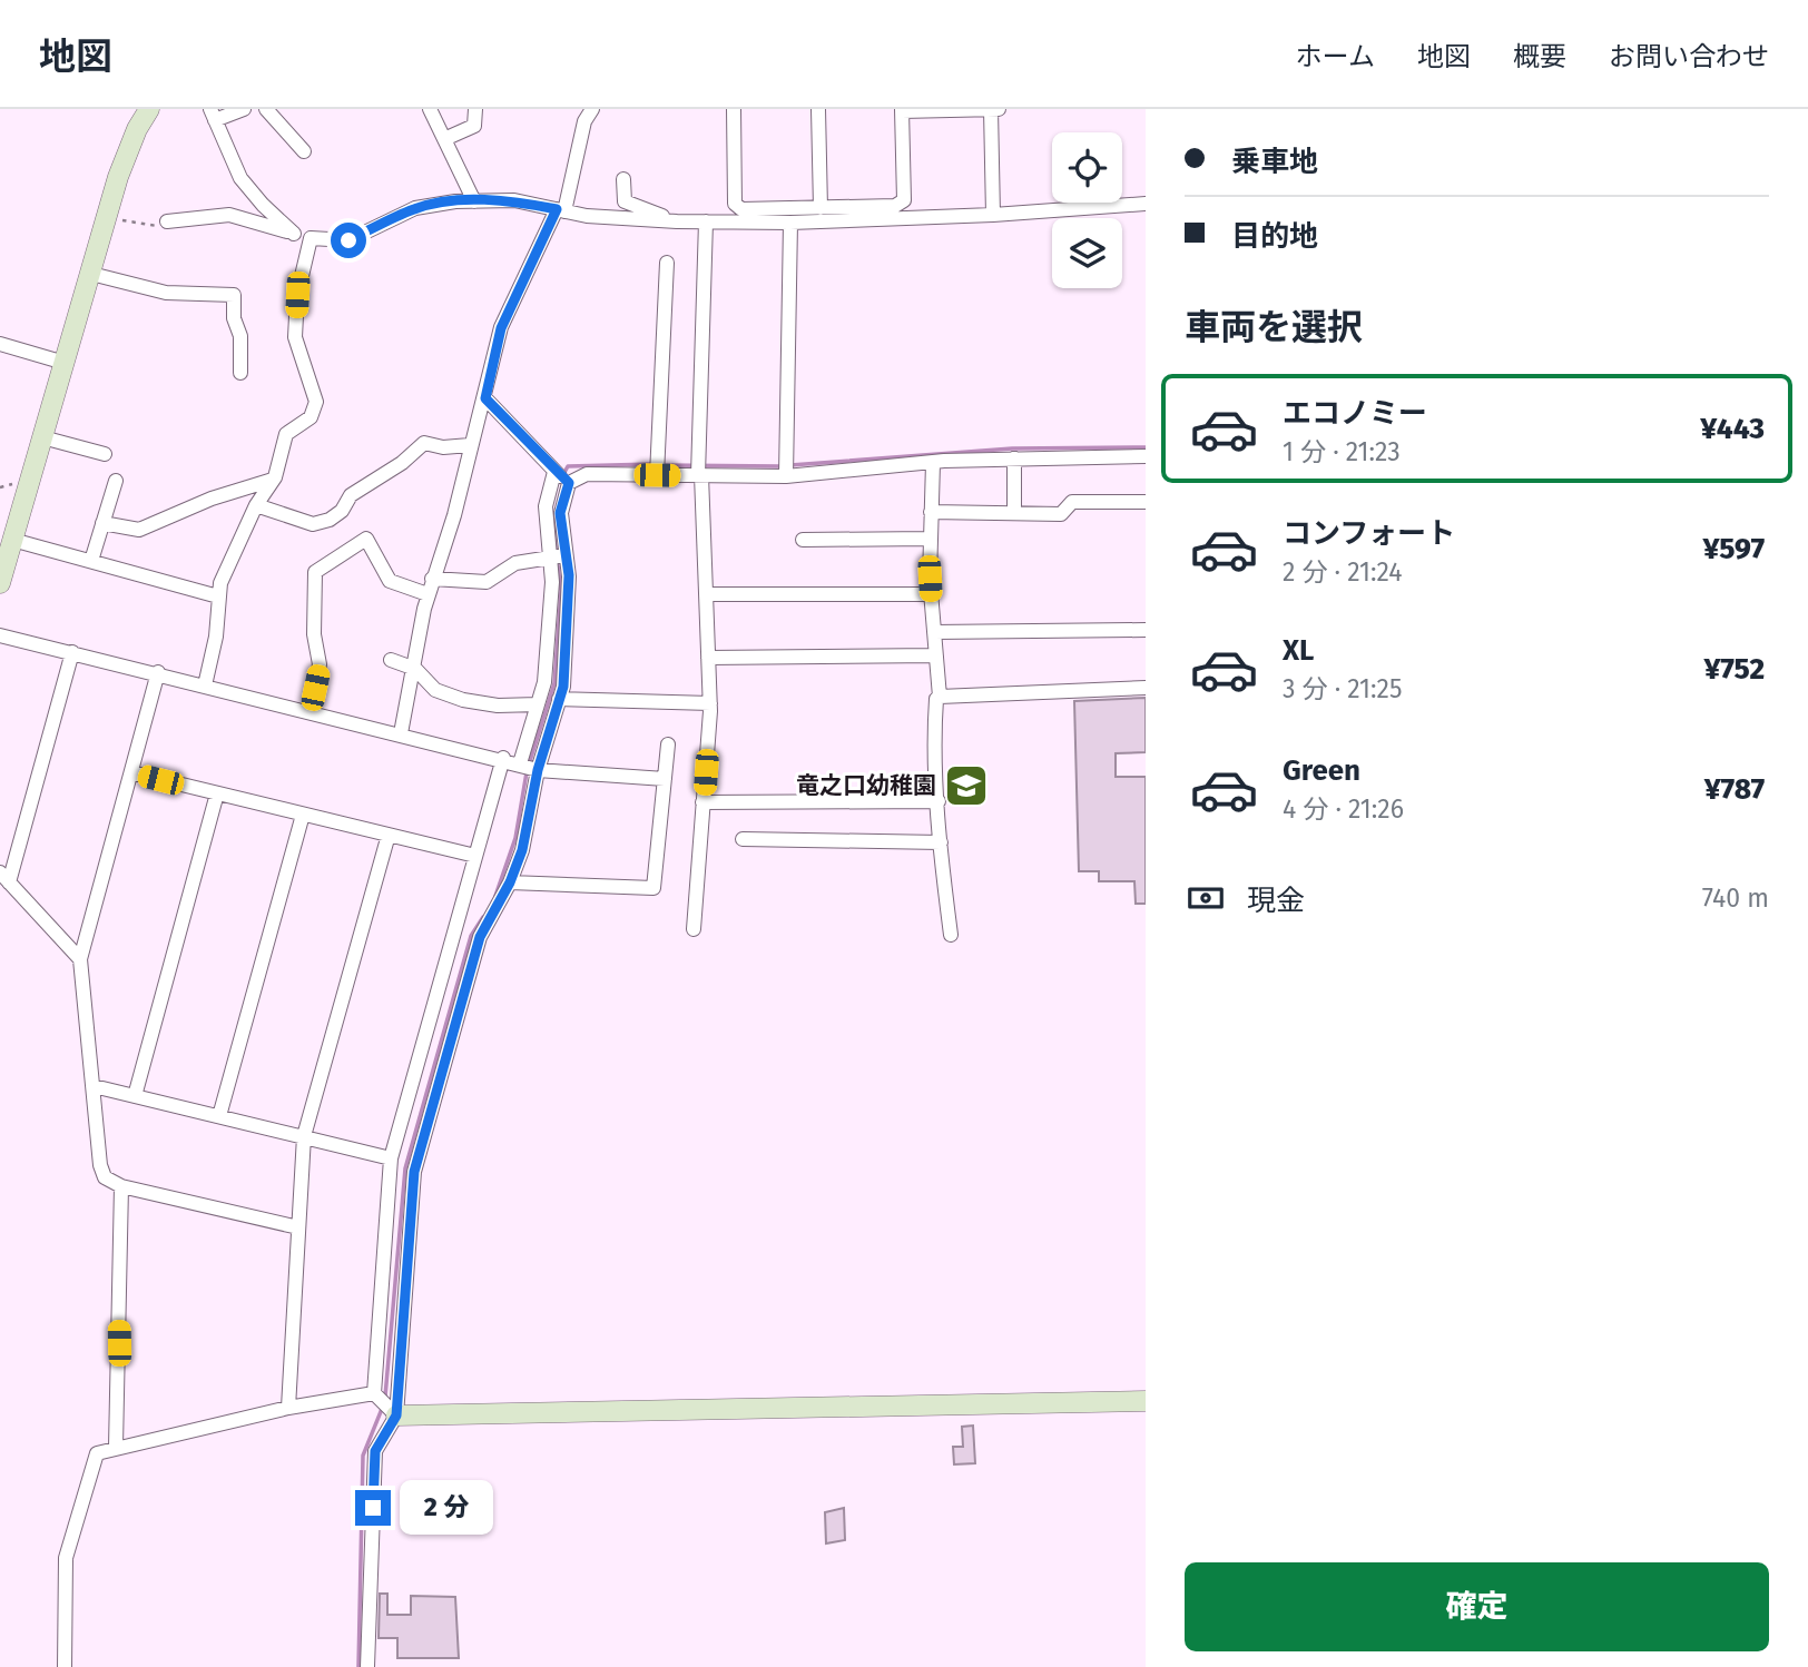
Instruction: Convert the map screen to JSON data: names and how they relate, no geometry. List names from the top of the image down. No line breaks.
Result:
{"places":{"school or university":["竜之口幼稚園"]},"page":{"header":"地図","nav":["ホーム","地図","概要","お問い合わせ"],"banner":["乗車地","目的地"],"heading":"車両を選択","list":[{"name":"エコノミー","note":"1 分 · 21:23","value":"¥443"},{"name":"コンフォート","note":"2 分 · 21:24","value":"¥597"},{"name":"XL","note":"3 分 · 21:25","value":"¥752"},{"name":"Green","note":"4 分 · 21:26","value":"¥787"}],"pay":["現金","740 m"],"bubble":"2 分","buttons":"確定"}}
